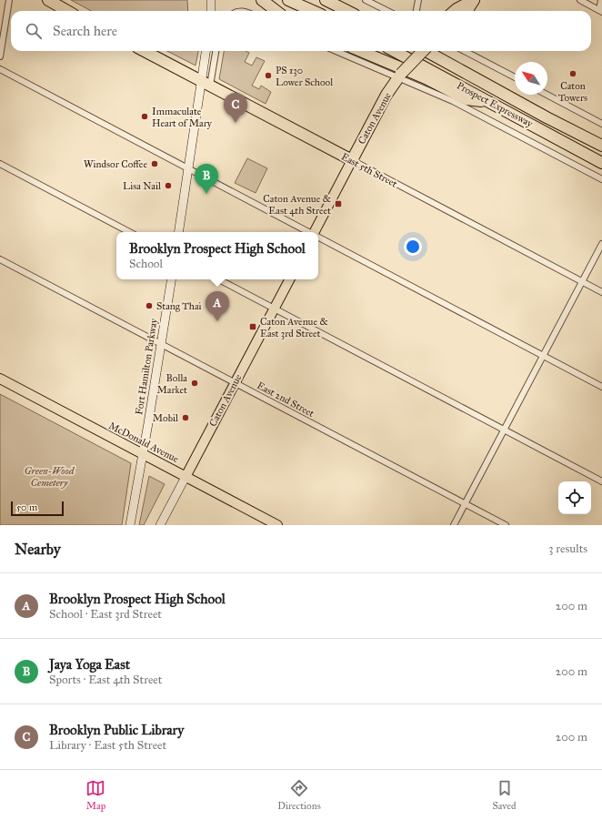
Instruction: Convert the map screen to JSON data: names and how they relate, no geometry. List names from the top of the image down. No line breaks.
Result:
{"streets":{"highway":["Prospect Expressway","Caton Avenue","East 5th Street"],"main road":["Fort Hamilton Parkway","McDonald Avenue"],"street":["East 2nd Street"]},"crossings":[["Caton Avenue","East 5th Street"],["Caton Avenue","East 2nd Street"],["Caton Avenue","McDonald Avenue"],["Fort Hamilton Parkway","East 2nd Street"],["Fort Hamilton Parkway","McDonald Avenue"]],"parks":["Green-Wood Cemetery"],"places":{"other":["Caton Towers","PS 130 Lower School","Immaculate Heart of Mary","Windsor Coffee","Lisa Nail","Stang Thai","Bolla Market","Mobil"],"transit":["Caton Avenue & East 4th Street","Caton Avenue & East 3rd Street"]},"scale_bar":"50 m","north":"top left","page":{"search":"Search here","pins":["C","B","A"],"popup":["Brooklyn Prospect High School","School"],"scale":"50 m","heading":["Nearby","3 results"],"list":[{"mark":"A","name":"Brooklyn Prospect High School","note":"School · East 3rd Street","value":"200 m"},{"mark":"B","name":"Jaya Yoga East","note":"Sports · East 4th Street","value":"200 m"},{"mark":"C","name":"Brooklyn Public Library","note":"Library · East 5th Street","value":"200 m"}],"nav":["Map","Directions","Saved"]}}
